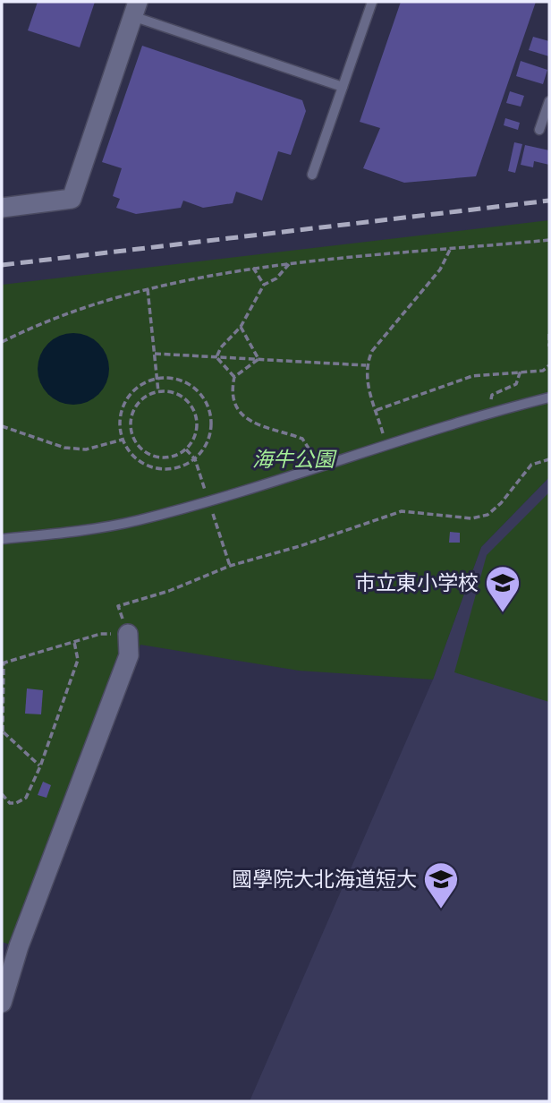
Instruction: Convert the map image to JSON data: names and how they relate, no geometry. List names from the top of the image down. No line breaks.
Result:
{"parks":["海牛公園"],"places":{"school or university":["市立東小学校","國學院大北海道短大"]}}
